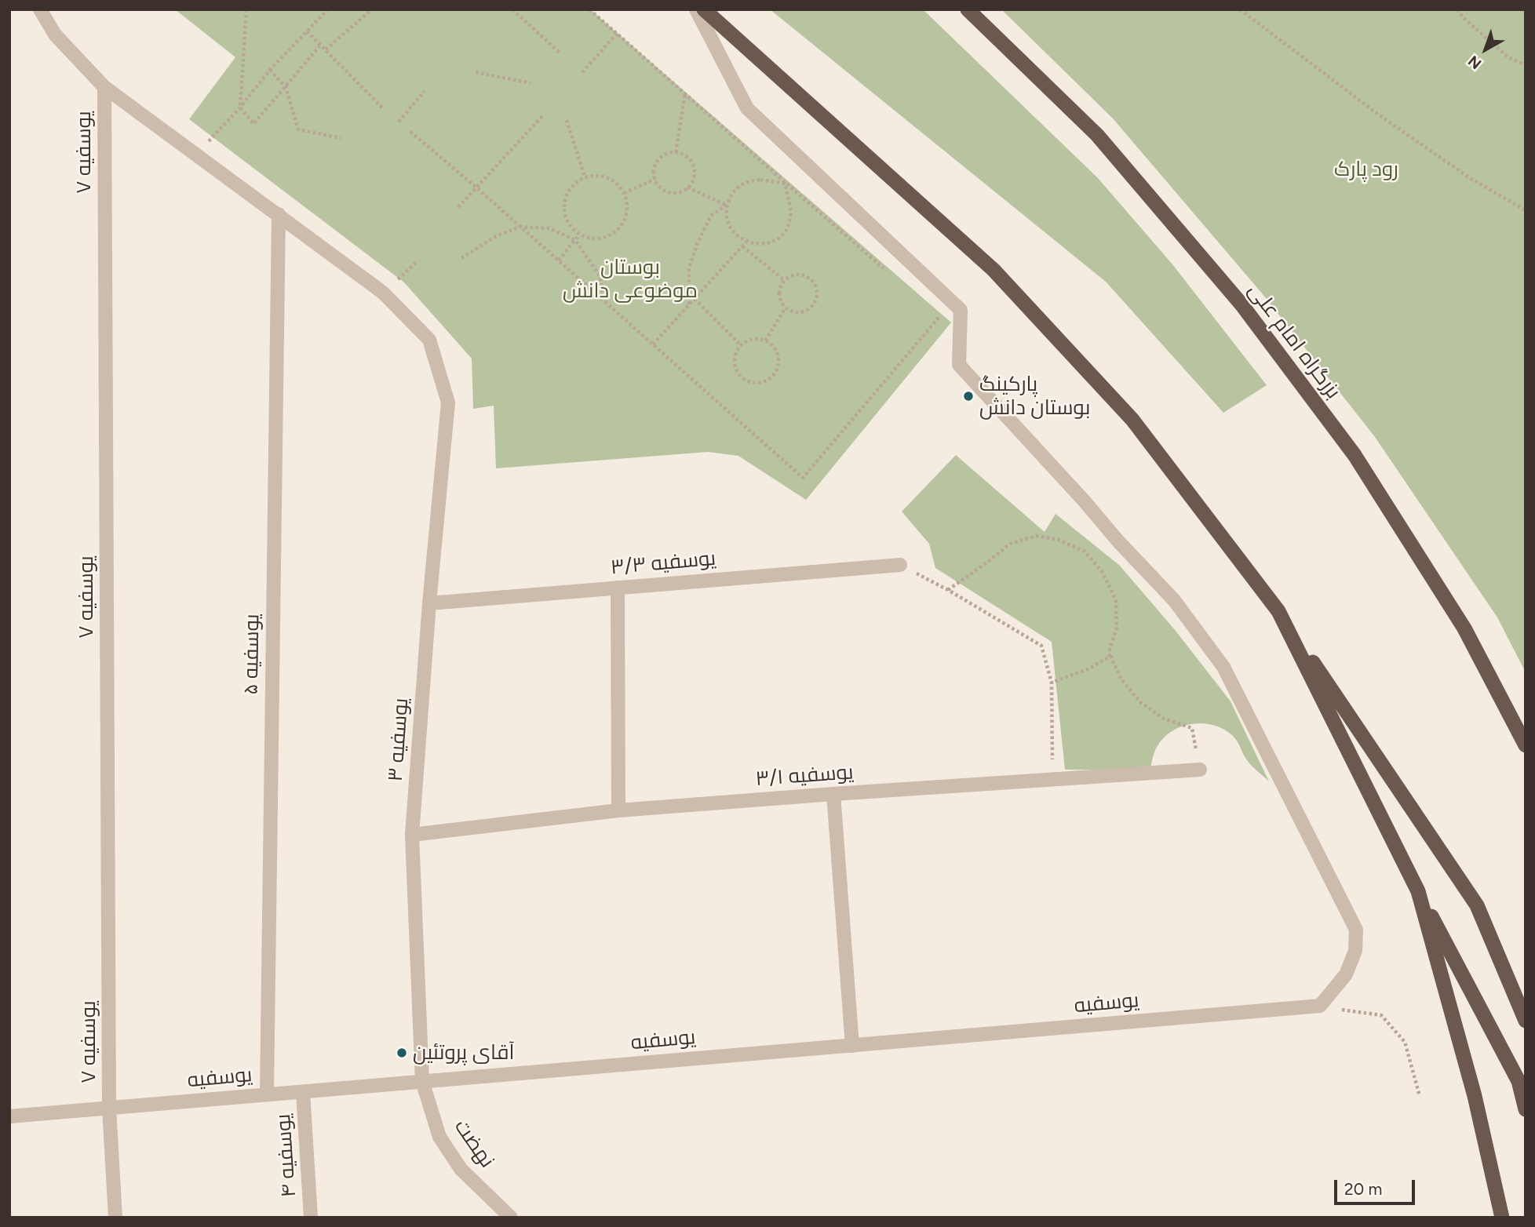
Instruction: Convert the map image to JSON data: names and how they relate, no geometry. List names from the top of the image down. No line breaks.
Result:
{"streets":{"highway":["بزرگراه امام علی"],"street":["یوسفیه ۷","یوسفیه ۳/۳","یوسفیه ۵","یوسفیه ۳","یوسفیه ۳/۱","یوسفیه","نهضت","یوسفیه ۴"]},"crossings":[["یوسفیه ۷","یوسفیه"],["یوسفیه ۳/۳","یوسفیه ۳"],["یوسفیه ۵","یوسفیه"],["یوسفیه ۳","یوسفیه ۳/۱"],["یوسفیه ۳","یوسفیه"],["یوسفیه ۳","نهضت"],["یوسفیه","نهضت"],["یوسفیه","یوسفیه ۴"]],"parks":["رود پارک","بوستان موضوعی دانش"],"places":["پارکینگ بوستان دانش","آقای پروتئین"],"scale_bar":"20 m","north":"bottom left"}
